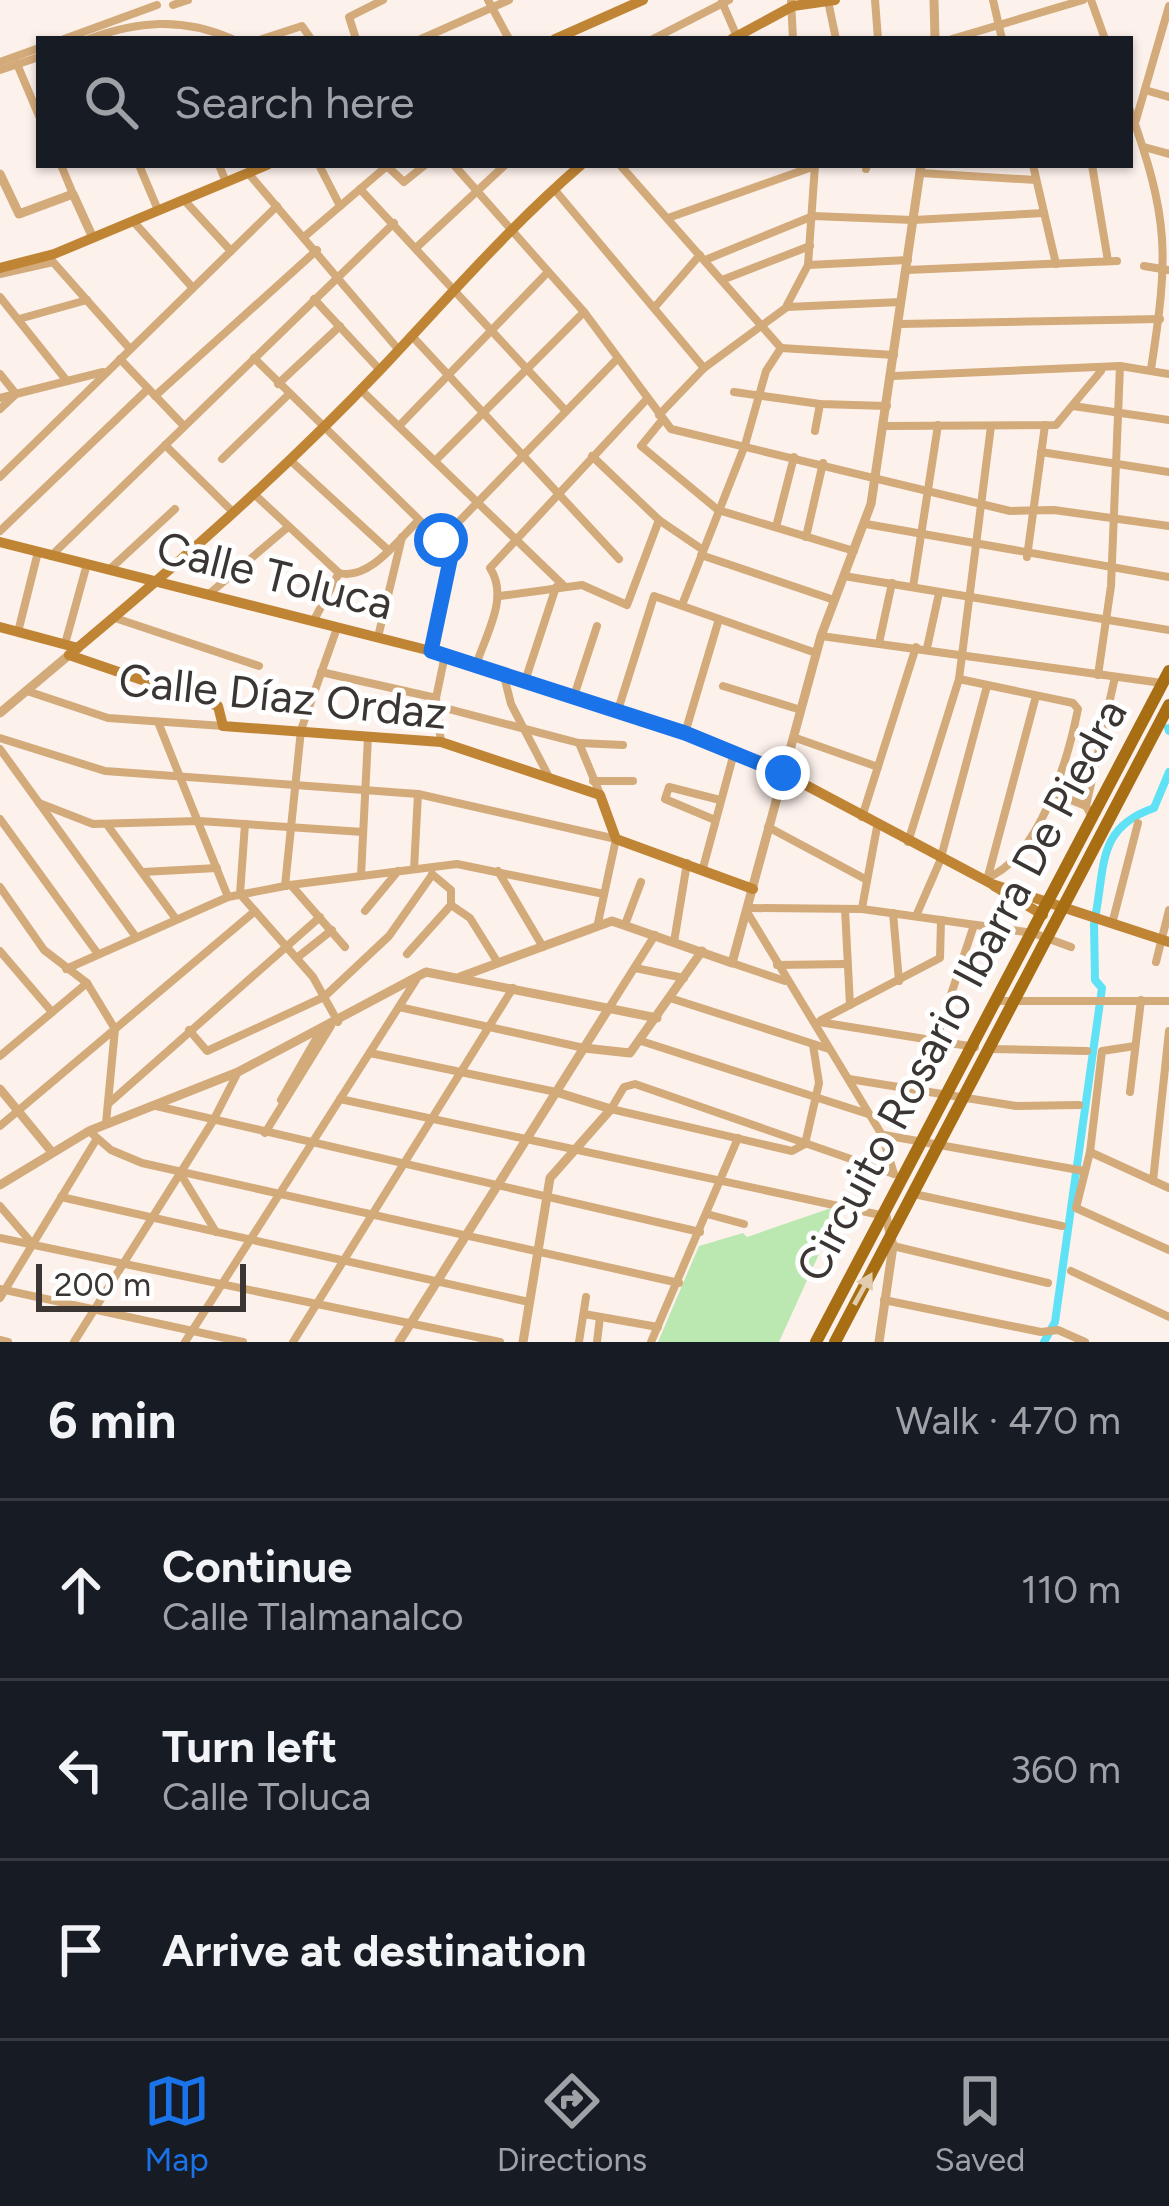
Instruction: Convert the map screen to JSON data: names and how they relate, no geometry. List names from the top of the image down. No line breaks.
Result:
{"streets":{"main road":["Calle Toluca","Calle Díaz Ordaz","Circuito Rosario Ibarra De Piedra"]},"crossings":[["Calle Toluca","Circuito Rosario Ibarra De Piedra"]],"scale_bar":"200 m","page":{"search":"Search here","scale":"200 m","heading":["6 min","Walk · 470 m"],"list":[["Continue","Calle Tlalmanalco","110 m"],["Turn left","Calle Toluca","360 m"],"Arrive at destination"],"nav":["Map","Directions","Saved"]}}
